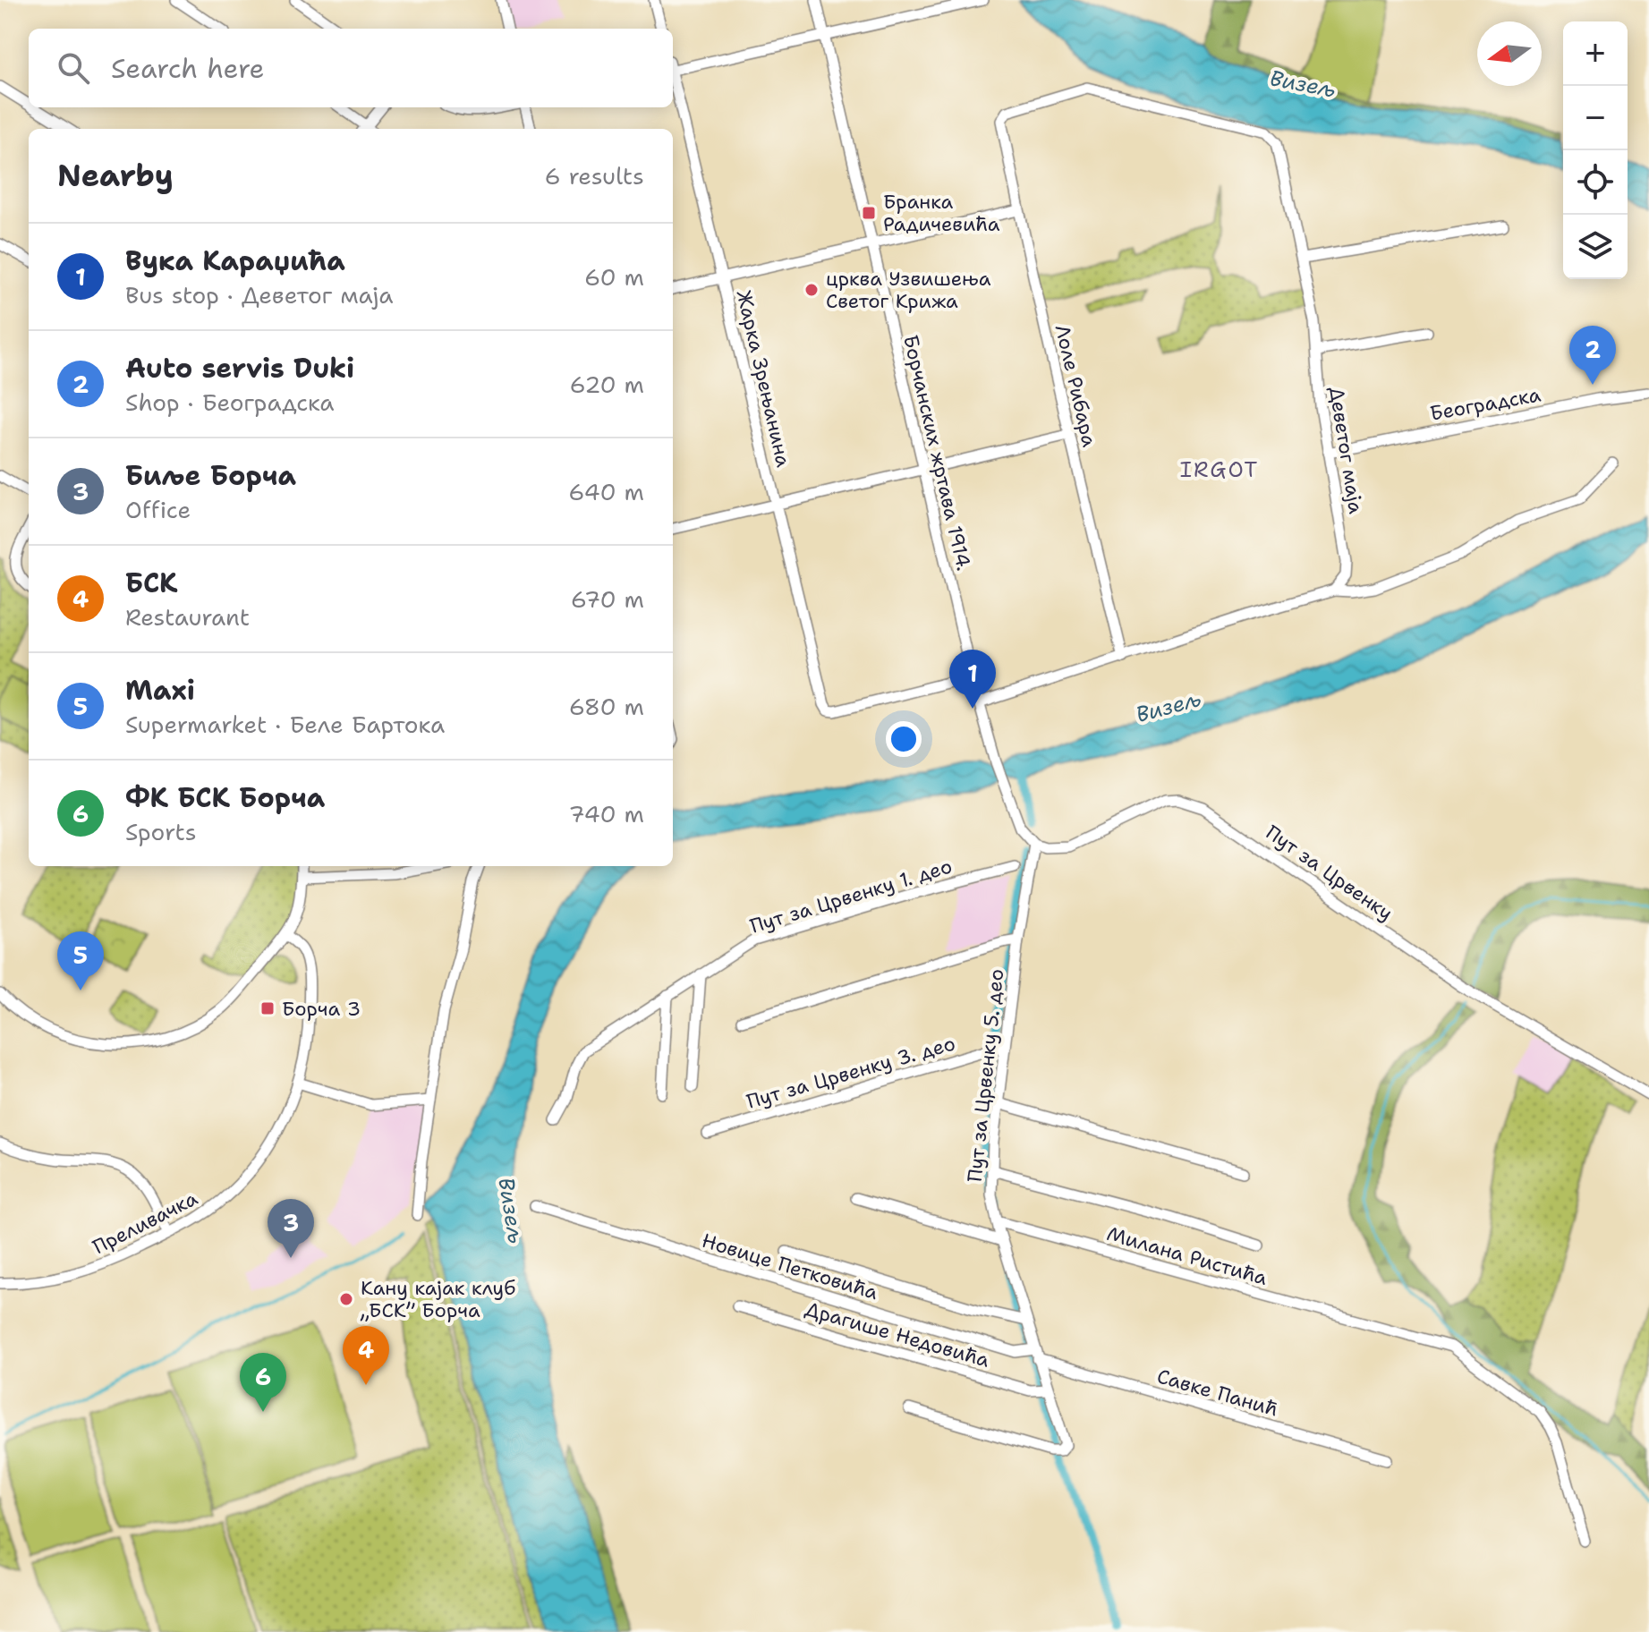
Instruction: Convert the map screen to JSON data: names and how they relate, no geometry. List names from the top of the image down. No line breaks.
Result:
{"streets":{"street":["Жарка Зрењанина","Лоле Рибара","Београдска","Деветог маја","Борчанских жртава 1914.","Пут за Црвенку","Пут за Црвенку 1. део","Пут за Црвенку 3. део","Пут за Црвенку 5. део","Преливачка","Милана Ристића","Новице Петковића","Драгише Недовића","Савке Панић"]},"crossings":[["Жарка Зрењанина","Борчанских жртава 1914."],["Лоле Рибара","Деветог маја"],["Београдска","Деветог маја"],["Борчанских жртава 1914.","Пут за Црвенку"],["Борчанских жртава 1914.","Пут за Црвенку 5. део"],["Пут за Црвенку","Пут за Црвенку 5. део"],["Пут за Црвенку 3. део","Пут за Црвенку 5. део"],["Пут за Црвенку 5. део","Милана Ристића"],["Пут за Црвенку 5. део","Новице Петковића"],["Пут за Црвенку 5. део","Драгише Недовића"],["Пут за Црвенку 5. део","Савке Панић"],["Новице Петковића","Савке Панић"]],"districts":["IRGOT"],"water":["Визељ"],"places":{"transit":["Бранка Радичевића","Борча 3"],"other":["црква Узвишења Светог Крижа","Кану кајак клуб „БСК” Борча"]},"north":"left","page":{"map_buttons":["+","−"],"search":"Search here","heading":["Nearby","6 results"],"list":[{"mark":"1","name":"Вука Караџића","note":"Bus stop · Деветог маја","value":"60 m"},{"mark":"2","name":"Auto servis Duki","note":"Shop · Београдска","value":"620 m"},{"mark":"3","name":"Биље Борча","note":"Office","value":"640 m"},{"mark":"4","name":"БСК","note":"Restaurant","value":"670 m"},{"mark":"5","name":"Maxi","note":"Supermarket · Беле Бартока","value":"680 m"},{"mark":"6","name":"ФК БСК Борча","note":"Sports","value":"740 m"}],"pins":["2","1","5","3","4","6"]}}
